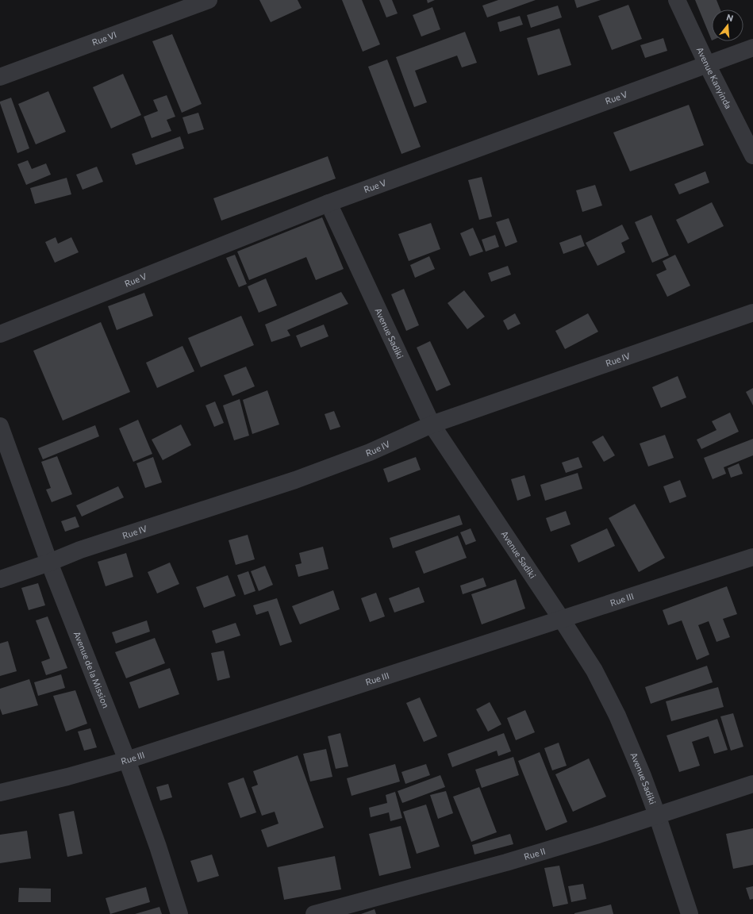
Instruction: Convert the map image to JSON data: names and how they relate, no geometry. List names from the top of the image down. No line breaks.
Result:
{"streets":{"street":["Rue VI","Avenue Kanyinda","Rue V","Avenue Sadiki","Rue IV","Rue III","Avenue de la Mission","Rue II"]},"crossings":[["Avenue Kanyinda","Rue V"],["Rue V","Avenue Sadiki"],["Avenue Sadiki","Rue IV"],["Avenue Sadiki","Rue III"],["Avenue Sadiki","Rue II"],["Rue IV","Avenue de la Mission"],["Rue III","Avenue de la Mission"]],"north":"top"}
